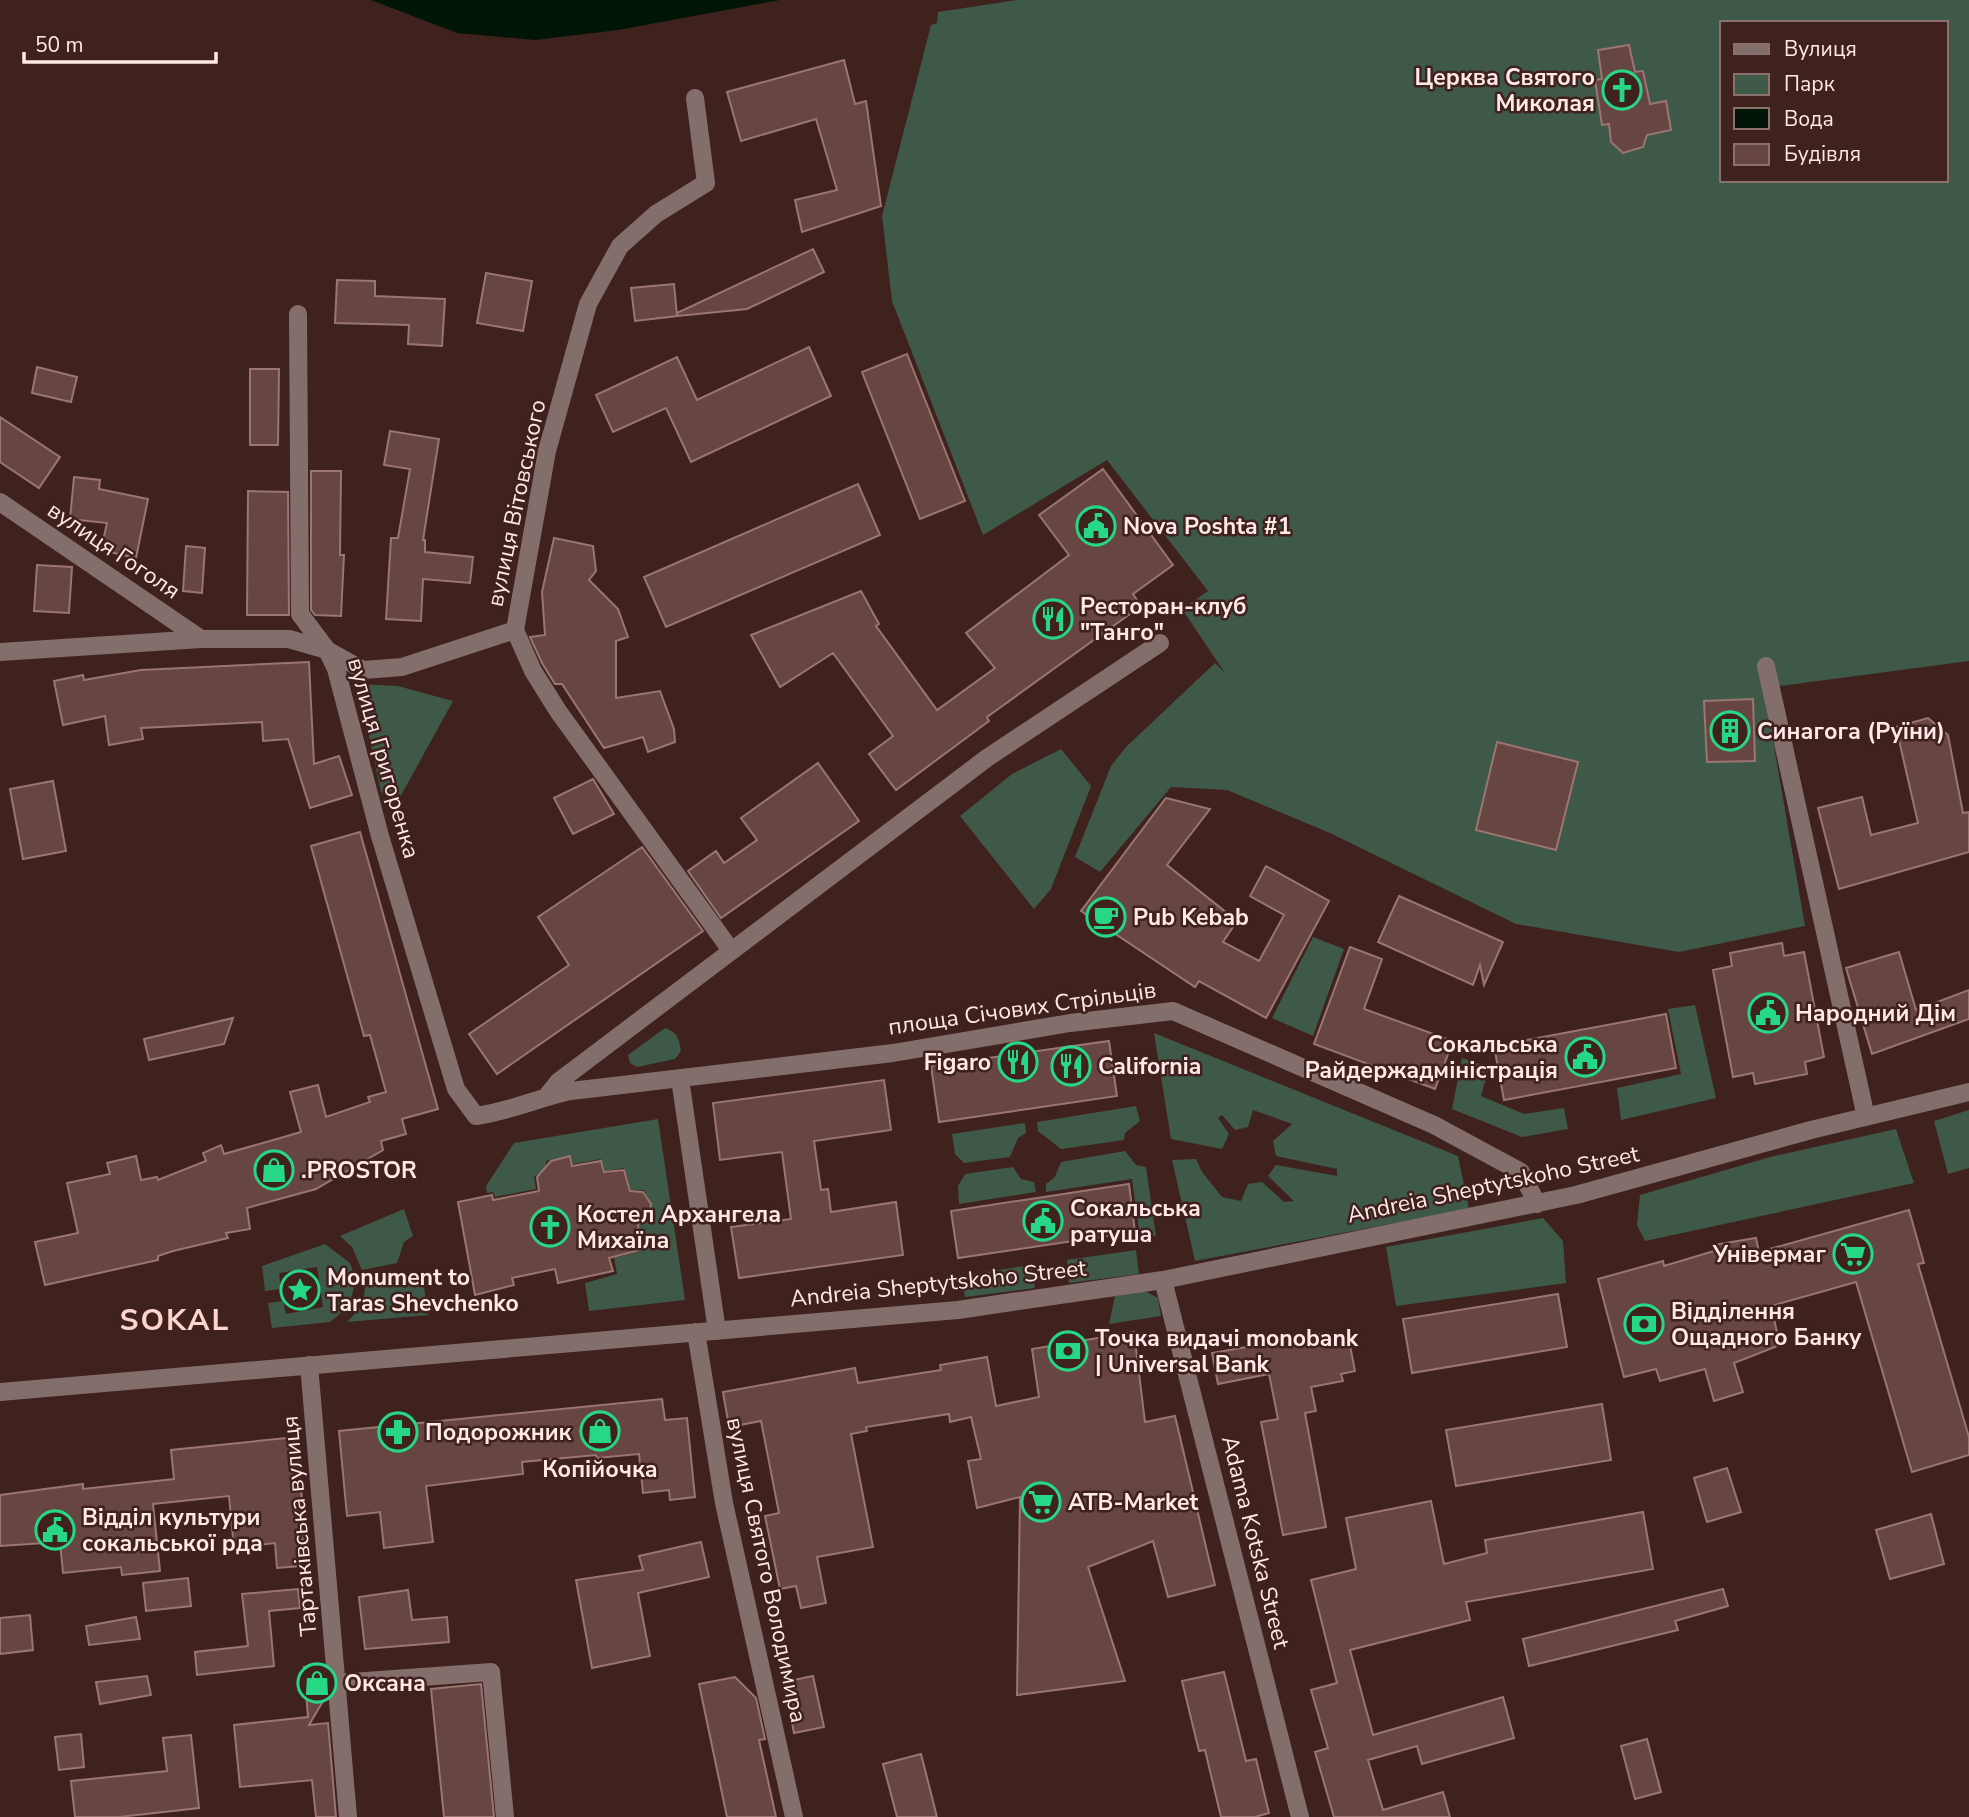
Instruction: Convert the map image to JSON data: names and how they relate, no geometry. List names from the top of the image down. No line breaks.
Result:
{"streets":{"street":["вулиця Вітовського","вулиця Гоголя","вулиця Григоренка","площа Січових Стрільців","Andreia Sheptytskoho Street","Тартаківська вулиця","Adama Kotska Street","вулиця Святого Володимира"]},"crossings":[["вулиця Вітовського","площа Січових Стрільців"],["вулиця Григоренка","площа Січових Стрільців"],["площа Січових Стрільців","Andreia Sheptytskoho Street"],["Andreia Sheptytskoho Street","Тартаківська вулиця"],["Andreia Sheptytskoho Street","Adama Kotska Street"],["Andreia Sheptytskoho Street","вулиця Святого Володимира"]],"districts":["SOKAL"],"places":{"church":["Церква Святого Миколая","Костел Архангела Михаїла"],"public building":["Nova Poshta #1","Народний Дім","Сокальська Райдержадміністрація","Сокальська ратуша","Відділ культури сокальської рда"],"restaurant":["Ресторан-клуб \"Танго\"","Figaro","California"],"building":["Синагога (Руїни)"],"cafe":["Pub Kebab"],"shop":[".PROSTOR","Копійочка","Оксана"],"supermarket":["Універмаг","ATB-Market"],"place":["Monument to Taras Shevchenko"],"bank":["Відділення Ощадного Банку","Точка видачі monobank | Universal Bank"],"pharmacy":["Подорожник"]},"legend":["Вулиця","Парк","Вода","Будівля"],"scale_bar":"50 m"}
